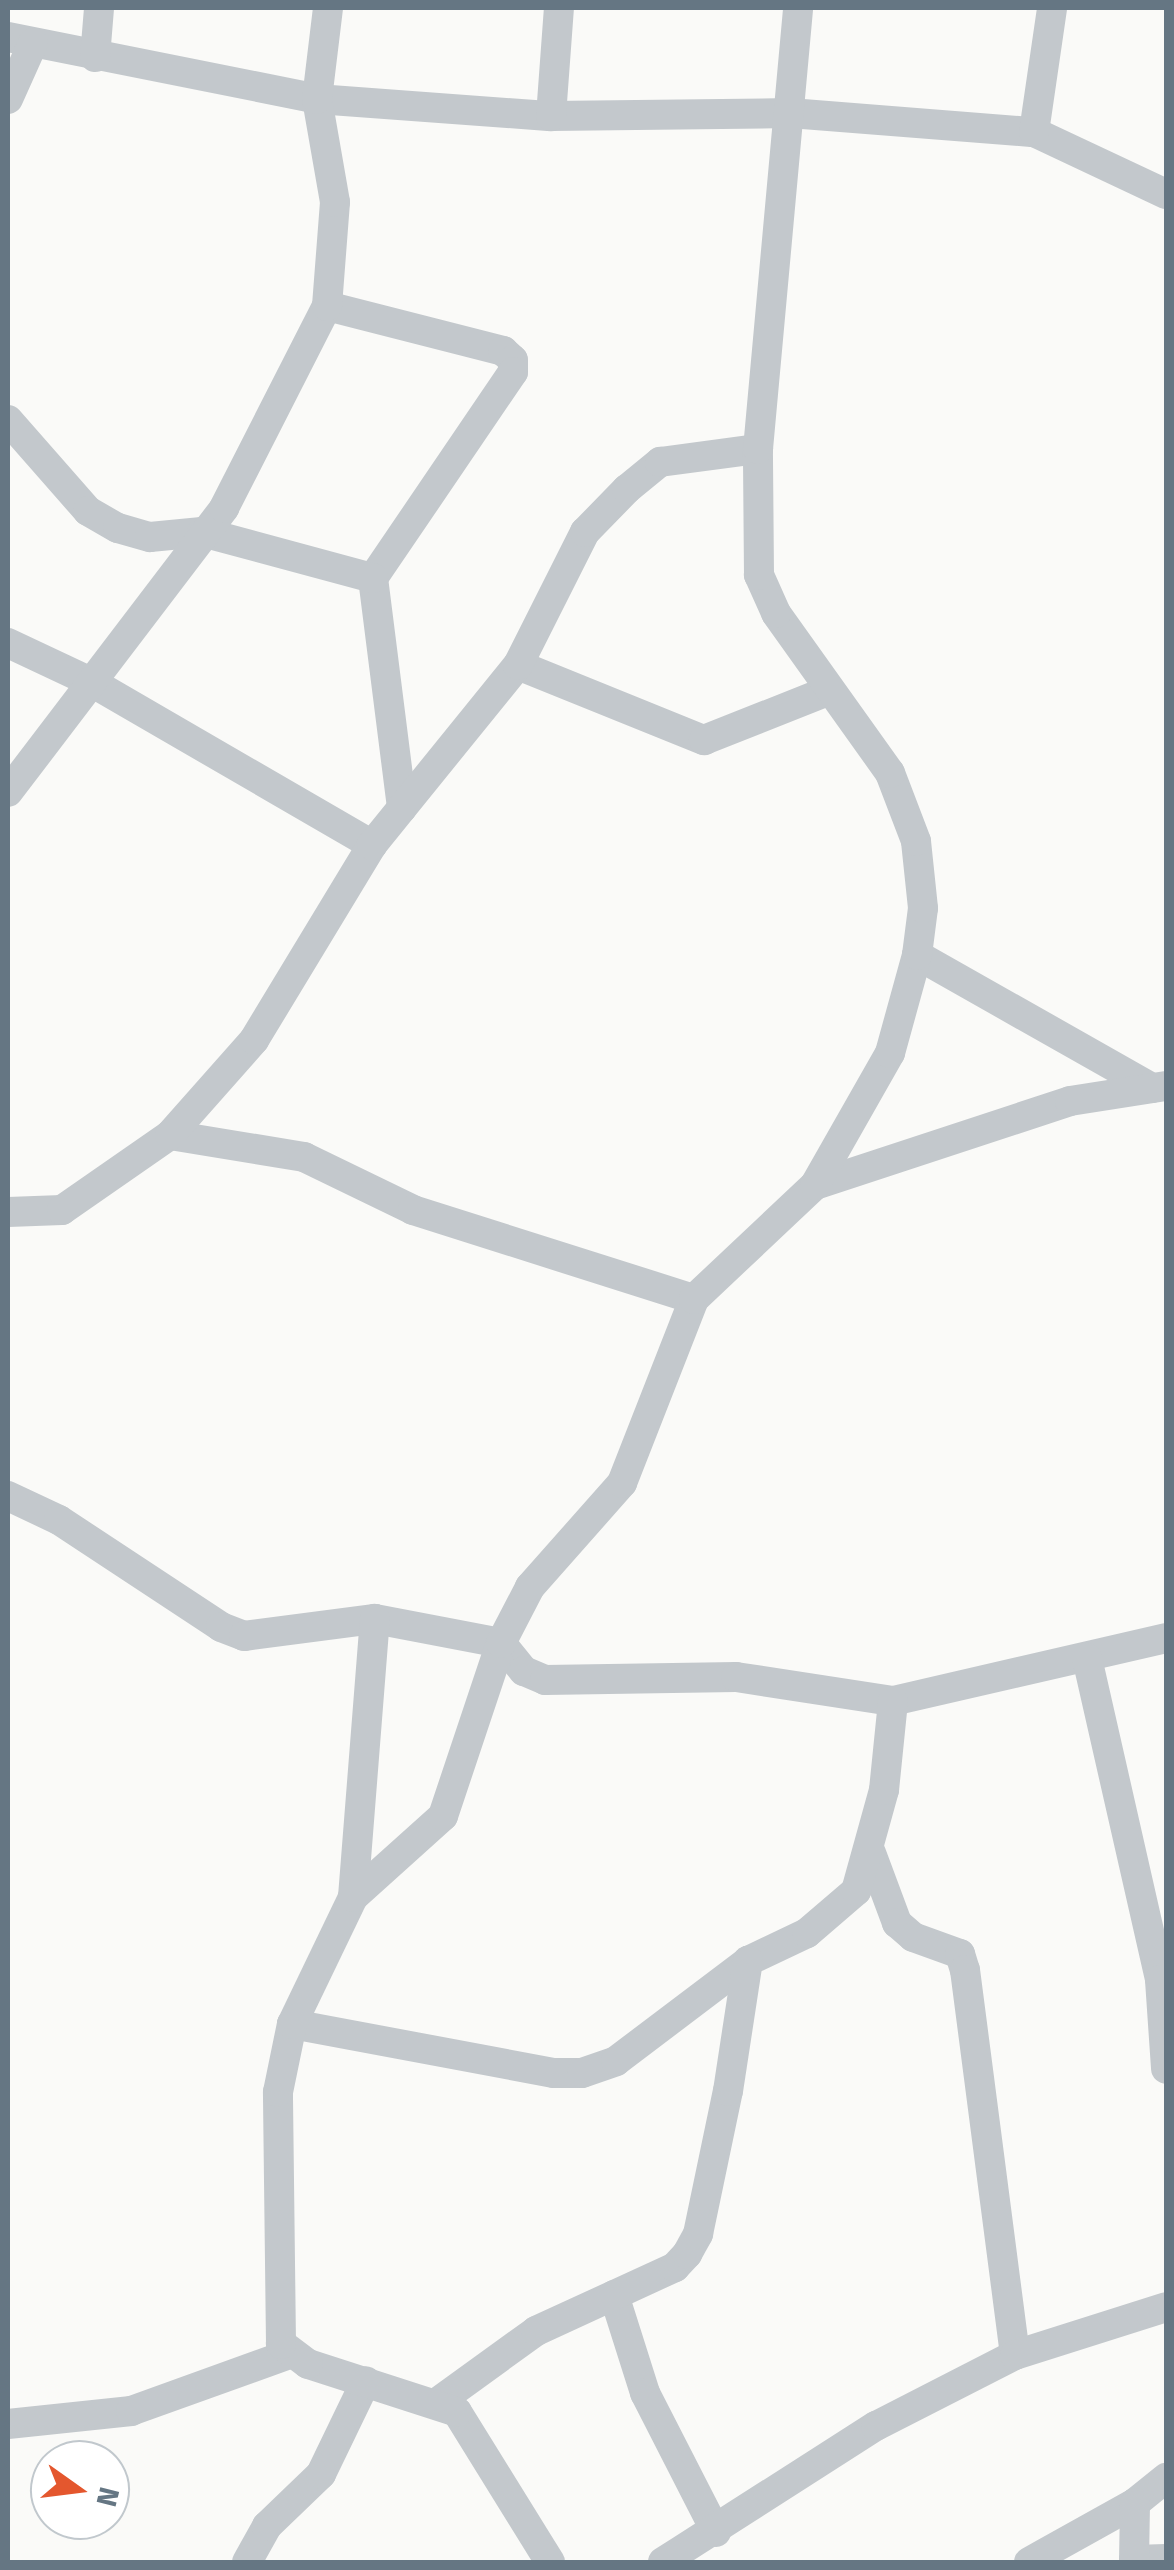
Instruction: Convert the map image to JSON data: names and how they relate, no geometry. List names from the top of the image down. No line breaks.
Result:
{"north":"right"}
